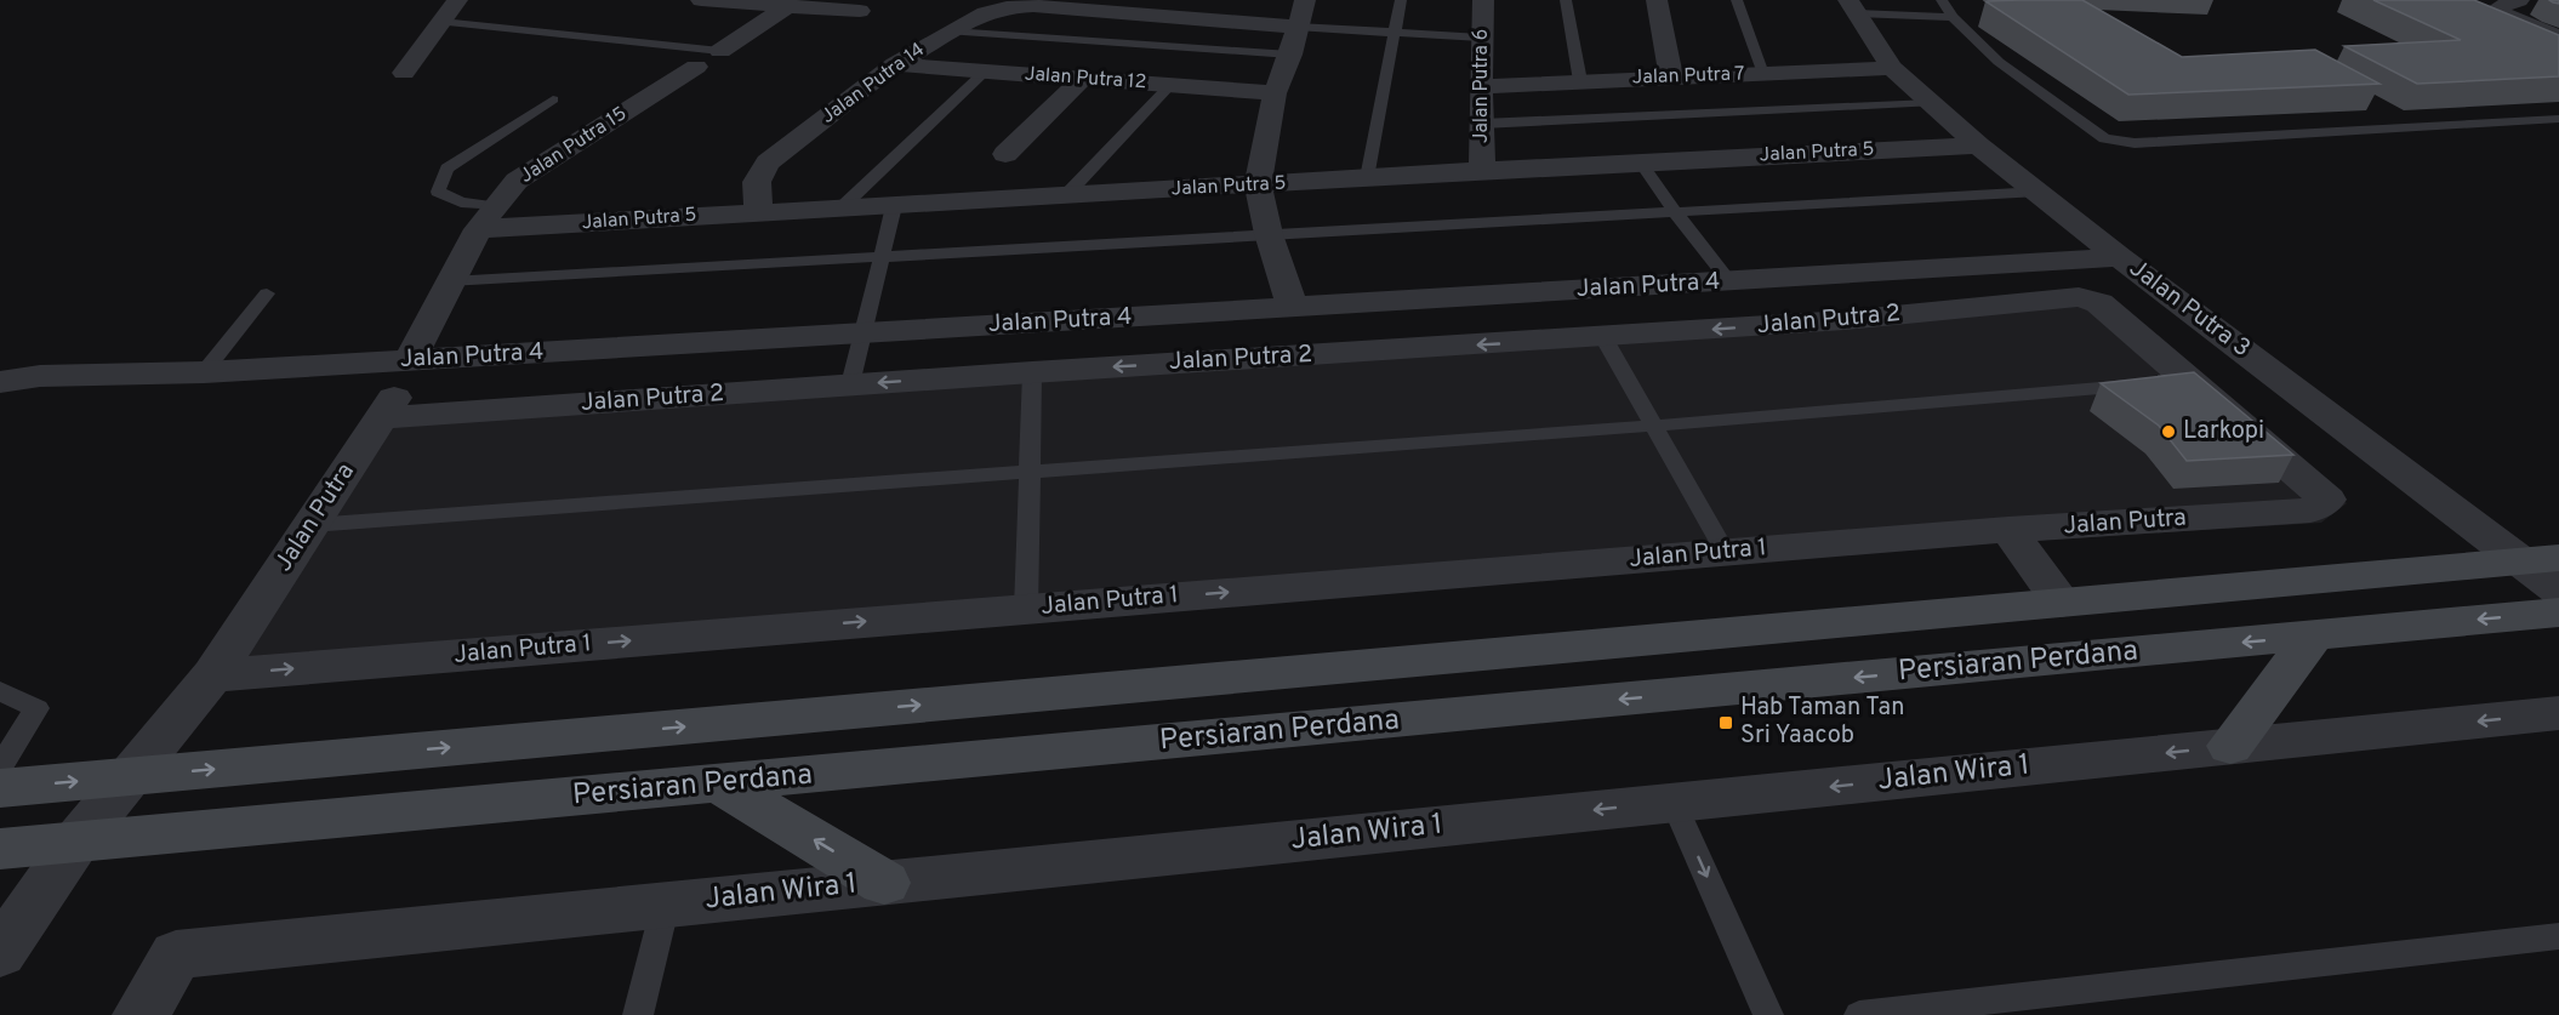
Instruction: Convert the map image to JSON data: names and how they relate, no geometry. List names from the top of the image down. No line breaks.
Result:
{"streets":{"main road":["Persiaran Perdana"],"street":["Jalan Putra 7","Jalan Putra 12","Jalan Putra 14","Jalan Putra 6","Jalan Putra 15","Jalan Putra 5","Jalan Putra 4","Jalan Putra 3","Jalan Putra 2","Jalan Putra","Jalan Putra 1","Jalan Wira 1"]},"crossings":[["Jalan Putra 7","Jalan Putra 6"],["Jalan Putra 7","Jalan Putra 3"],["Jalan Putra 12","Jalan Putra 14"],["Jalan Putra 14","Jalan Putra 5"],["Jalan Putra 6","Jalan Putra 5"],["Jalan Putra 15","Jalan Putra 5"],["Jalan Putra 15","Jalan Putra 4"],["Jalan Putra 15","Jalan Putra"],["Jalan Putra 5","Jalan Putra 3"],["Jalan Putra 4","Jalan Putra 3"],["Jalan Putra 4","Jalan Putra"],["Jalan Putra 2","Jalan Putra"],["Jalan Putra","Jalan Putra 1"],["Jalan Putra","Persiaran Perdana"]],"one_way":["Jalan Putra 2","Jalan Putra 1","Jalan Wira 1"],"places":{"other":["Larkopi"],"transit":["Hab Taman Tan Sri Yaacob"]}}
